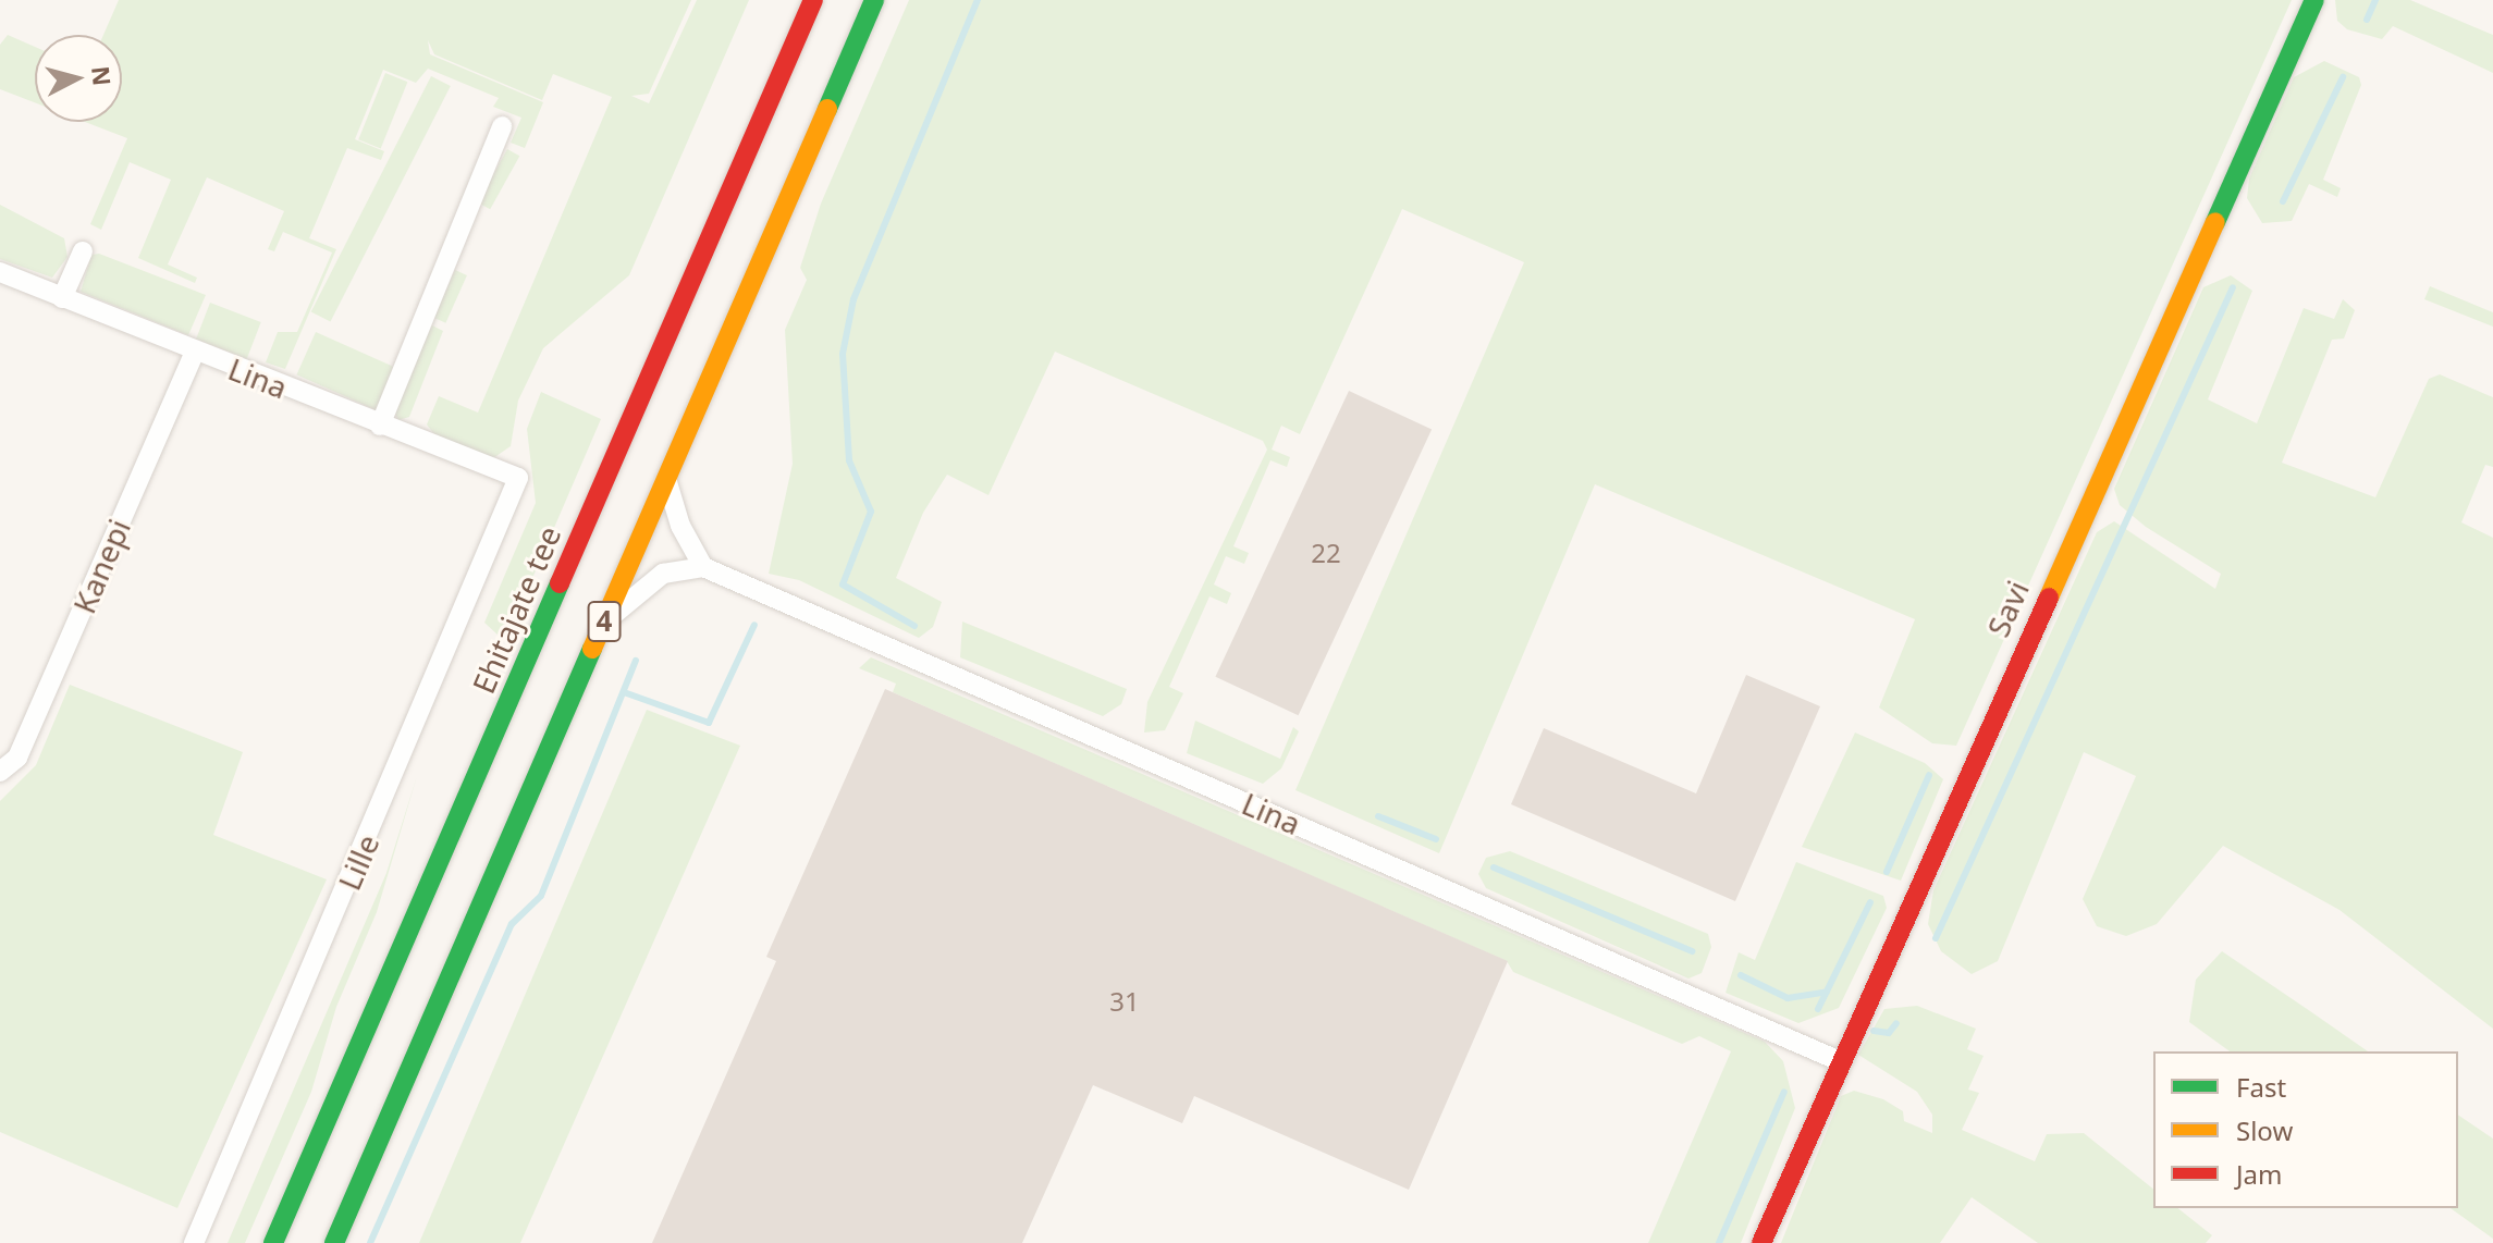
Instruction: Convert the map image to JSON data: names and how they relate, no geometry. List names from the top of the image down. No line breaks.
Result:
{"streets":{"main road":["Savi","Ehitajate tee","4"],"street":["Lina","Kanepi","Lille"]},"crossings":[["Lina","Kanepi"],["Lina","Savi"],["Lina","Lille"]],"house_numbers":["22","31"],"legend":["Fast","Slow","Jam"],"north":"right"}
